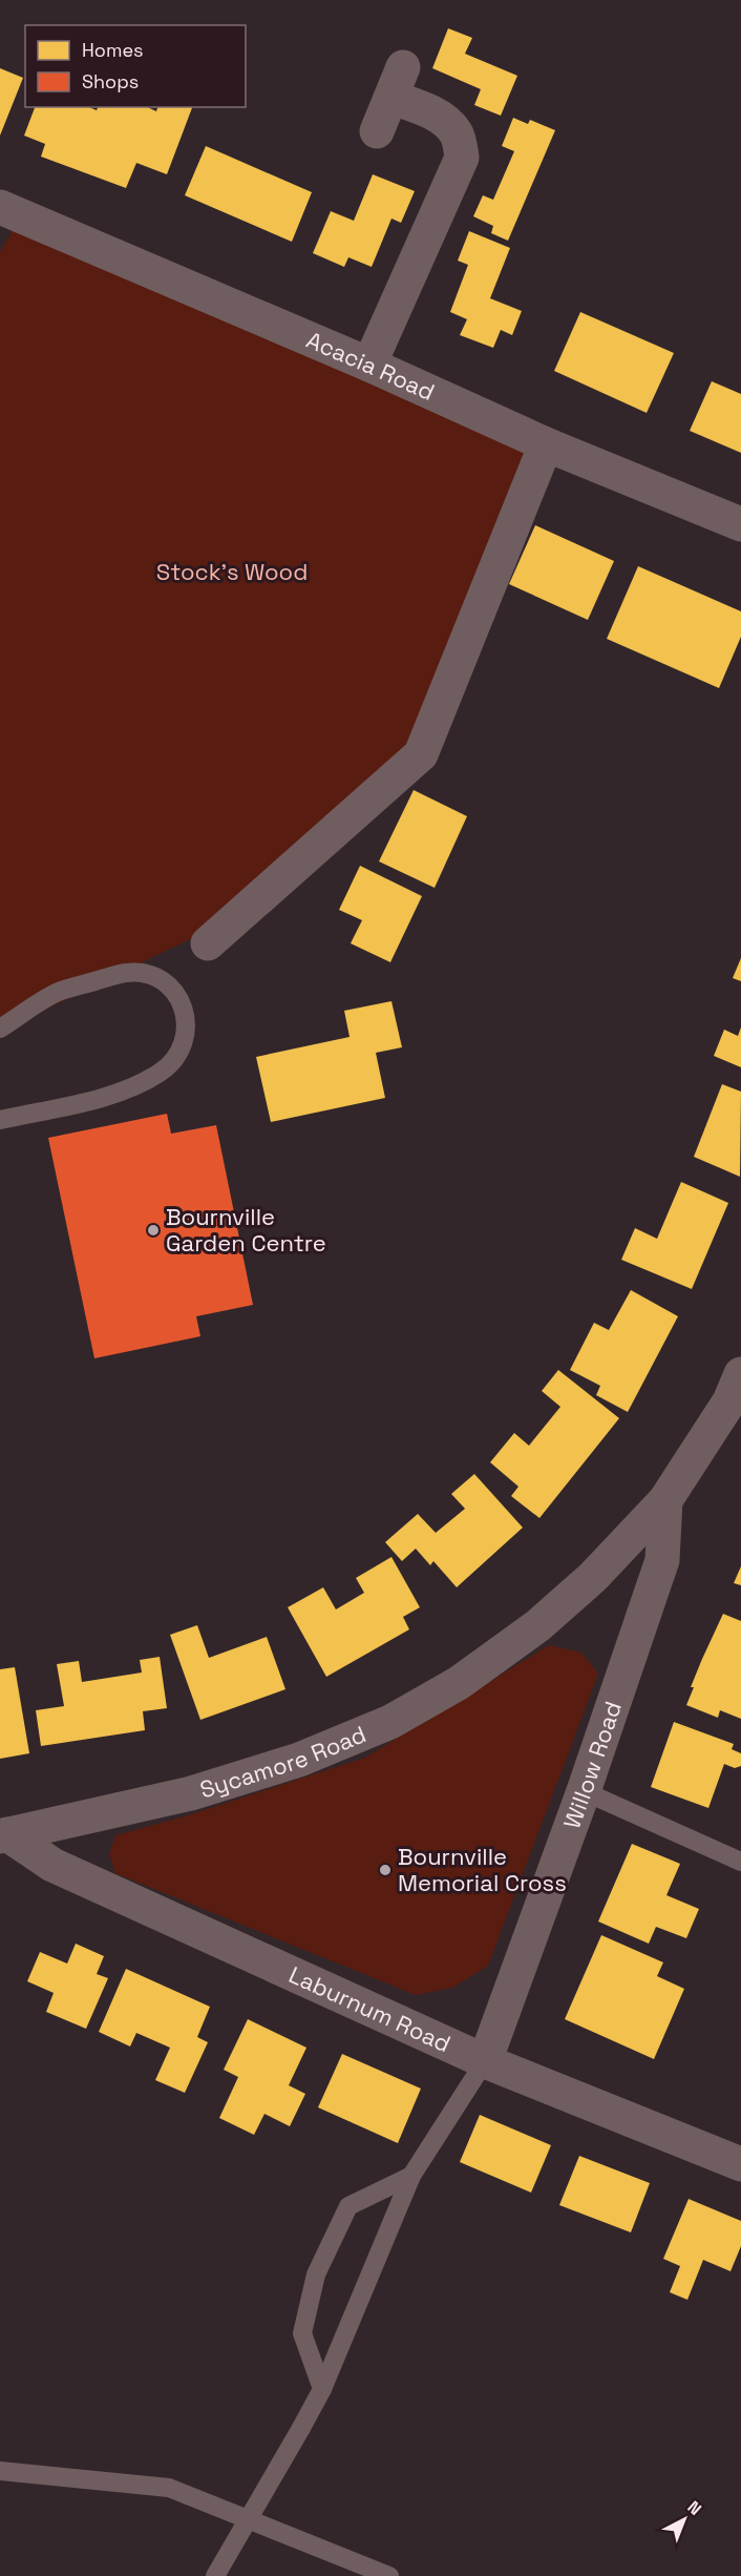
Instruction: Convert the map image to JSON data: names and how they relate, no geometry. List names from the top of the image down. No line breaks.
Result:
{"streets":{"street":["Acacia Road","Sycamore Road","Willow Road","Laburnum Road"]},"crossings":[["Sycamore Road","Willow Road"],["Sycamore Road","Laburnum Road"],["Willow Road","Laburnum Road"]],"parks":["Stock's Wood"],"places":["Bournville Garden Centre","Bournville Memorial Cross"],"legend":["Homes","Shops"],"north":"top right"}
